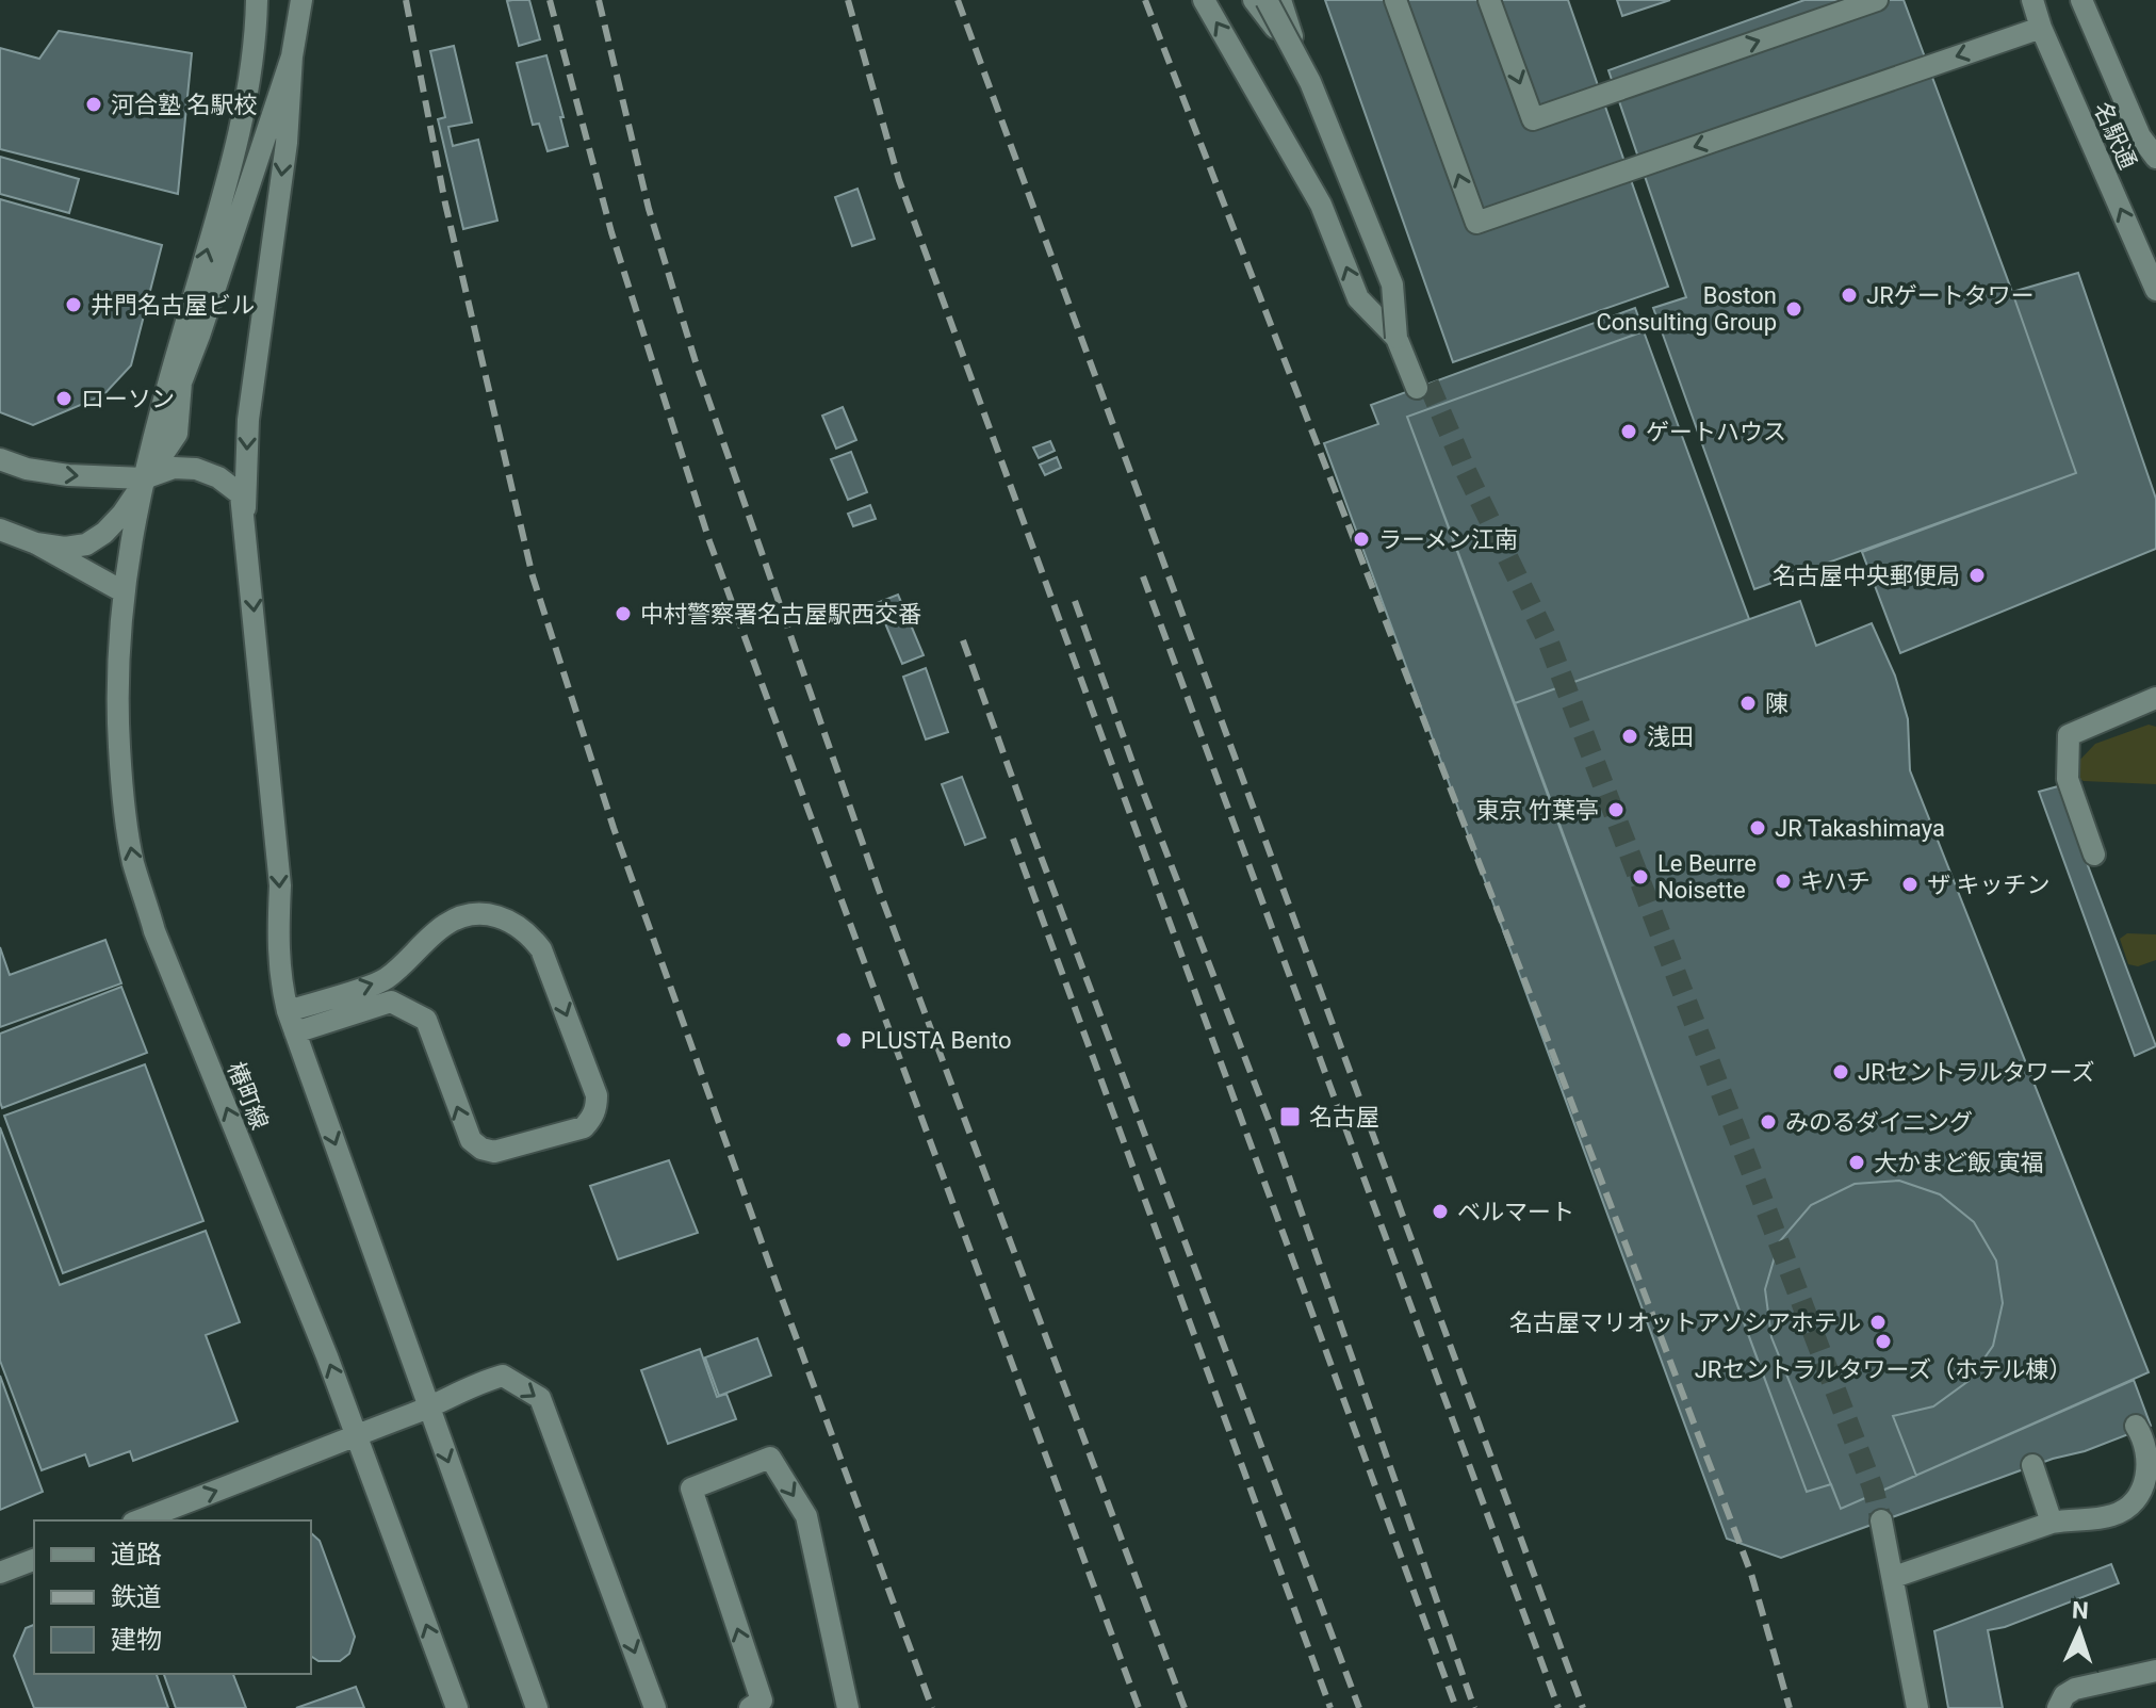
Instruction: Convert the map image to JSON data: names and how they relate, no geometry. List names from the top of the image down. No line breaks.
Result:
{"streets":{"street":["名駅通","椿町線"]},"places":{"other":["河合塾 名駅校","JRゲートタワー","井門名古屋ビル","Boston Consulting Group","ローソン","ゲートハウス","ラーメン江南","名古屋中央郵便局","中村警察署名古屋駅西交番","陳","浅田","東京 竹葉亭","JR Takashimaya","Le Beurre Noisette","キハチ","ザ キッチン","PLUSTA Bento","JRセントラルタワーズ","みのるダイニング","大かまど飯 寅福","ベルマート","名古屋マリオットアソシアホテル","JRセントラルタワーズ（ホテル棟）"],"transit":["名古屋"]},"legend":["道路","鉄道","建物"],"north":"top"}
